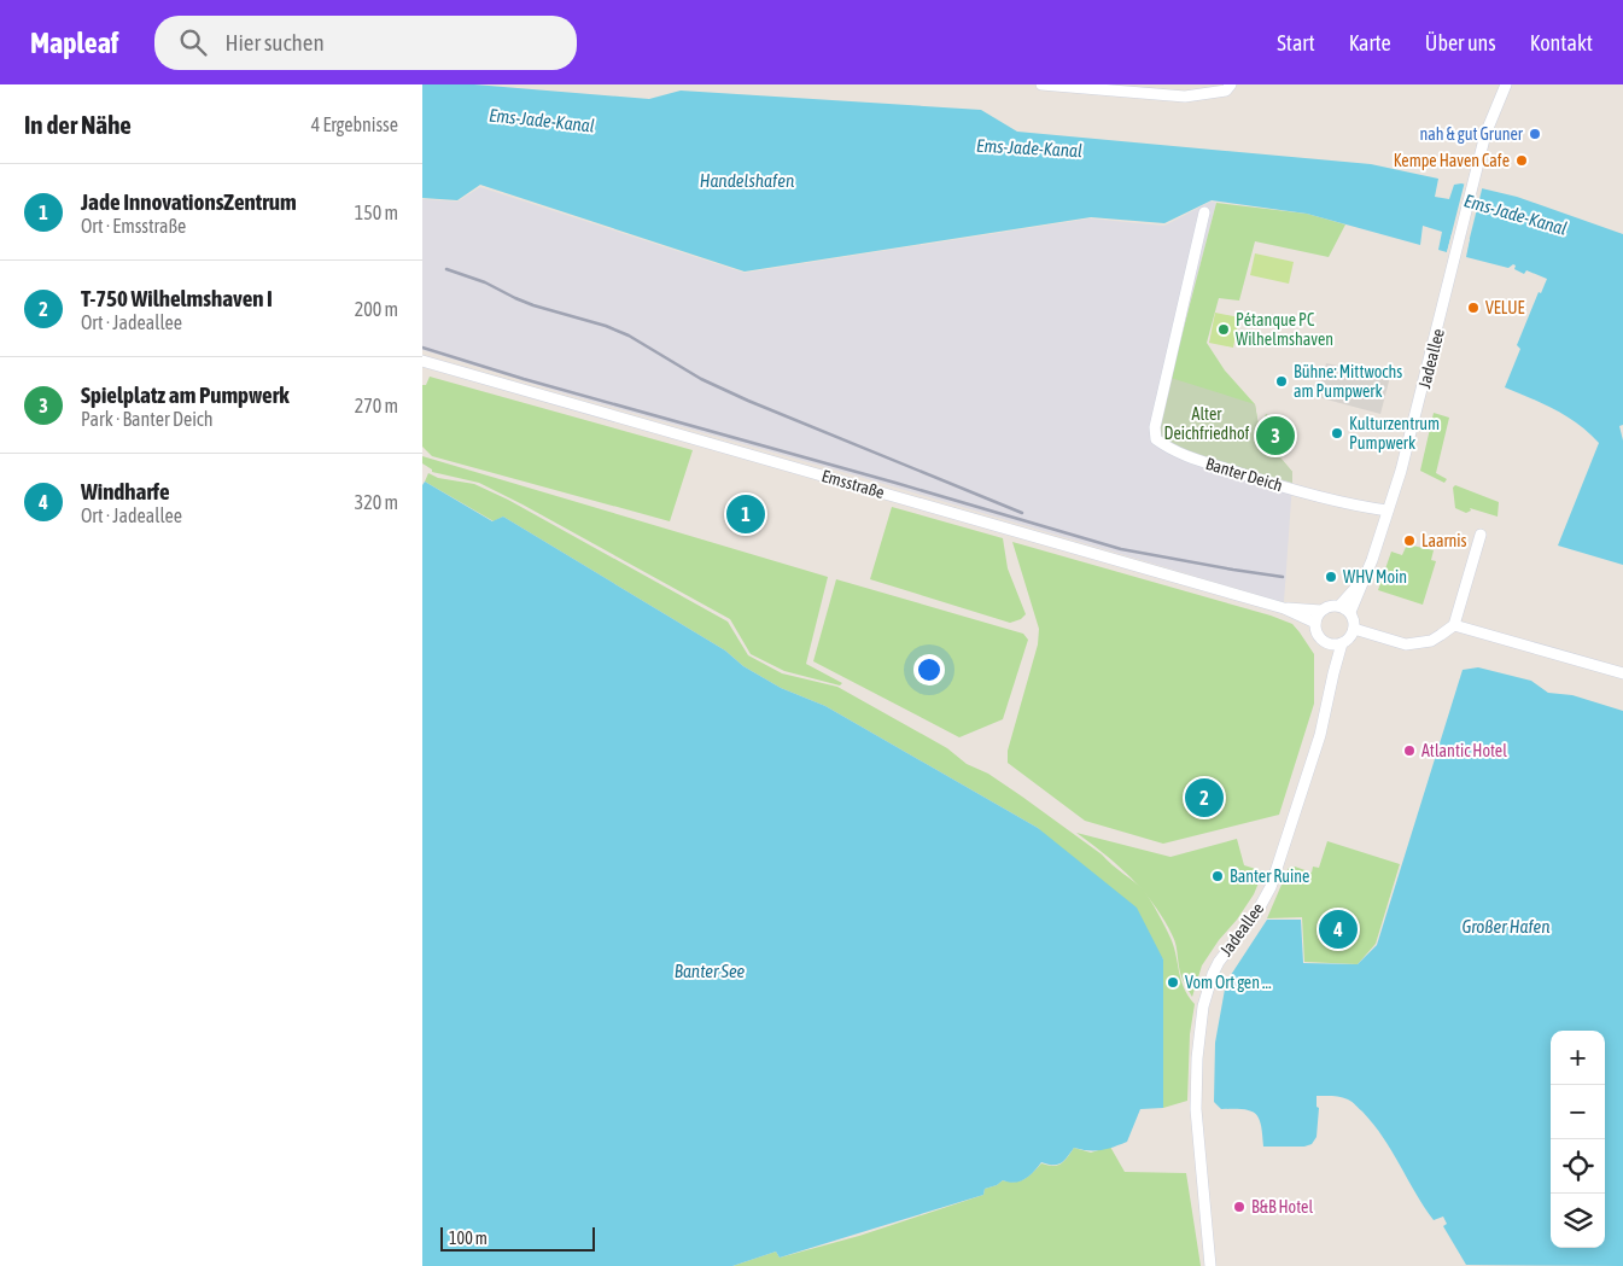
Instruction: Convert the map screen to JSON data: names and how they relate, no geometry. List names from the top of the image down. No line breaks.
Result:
{"streets":{"street":["Jadeallee","Banter Deich","Emsstraße"]},"crossings":[["Jadeallee","Banter Deich"],["Jadeallee","Emsstraße"]],"water":["Ems-Jade-Kanal","Handelshafen","Großer Hafen","Banter See"],"parks":["Alter Deichfriedhof"],"places":["nah & gut Gruner","Kempe Haven Cafe","VELUE","Pétanque PC Wilhelmshaven","Bühne: Mittwochs am Pumpwerk","Kulturzentrum Pumpwerk","Laarnis","WHV Moin","Atlantic Hotel","Banter Ruine","Vom Ort gen ...","B&B Hotel"],"scale_bar":"100 m","page":{"header":"Mapleaf","search":"Hier suchen","nav":["Start","Karte","Über uns","Kontakt"],"heading":["In der Nähe","4 Ergebnisse"],"list":[{"mark":"1","name":"Jade InnovationsZentrum","note":"Ort · Emsstraße","value":"150 m"},{"mark":"2","name":"T-750 Wilhelmshaven I","note":"Ort · Jadeallee","value":"200 m"},{"mark":"3","name":"Spielplatz am Pumpwerk","note":"Park · Banter Deich","value":"270 m"},{"mark":"4","name":"Windharfe","note":"Ort · Jadeallee","value":"320 m"}],"pins":["3","1","2","4"],"map_buttons":["+","−"],"scale":"100 m"}}
